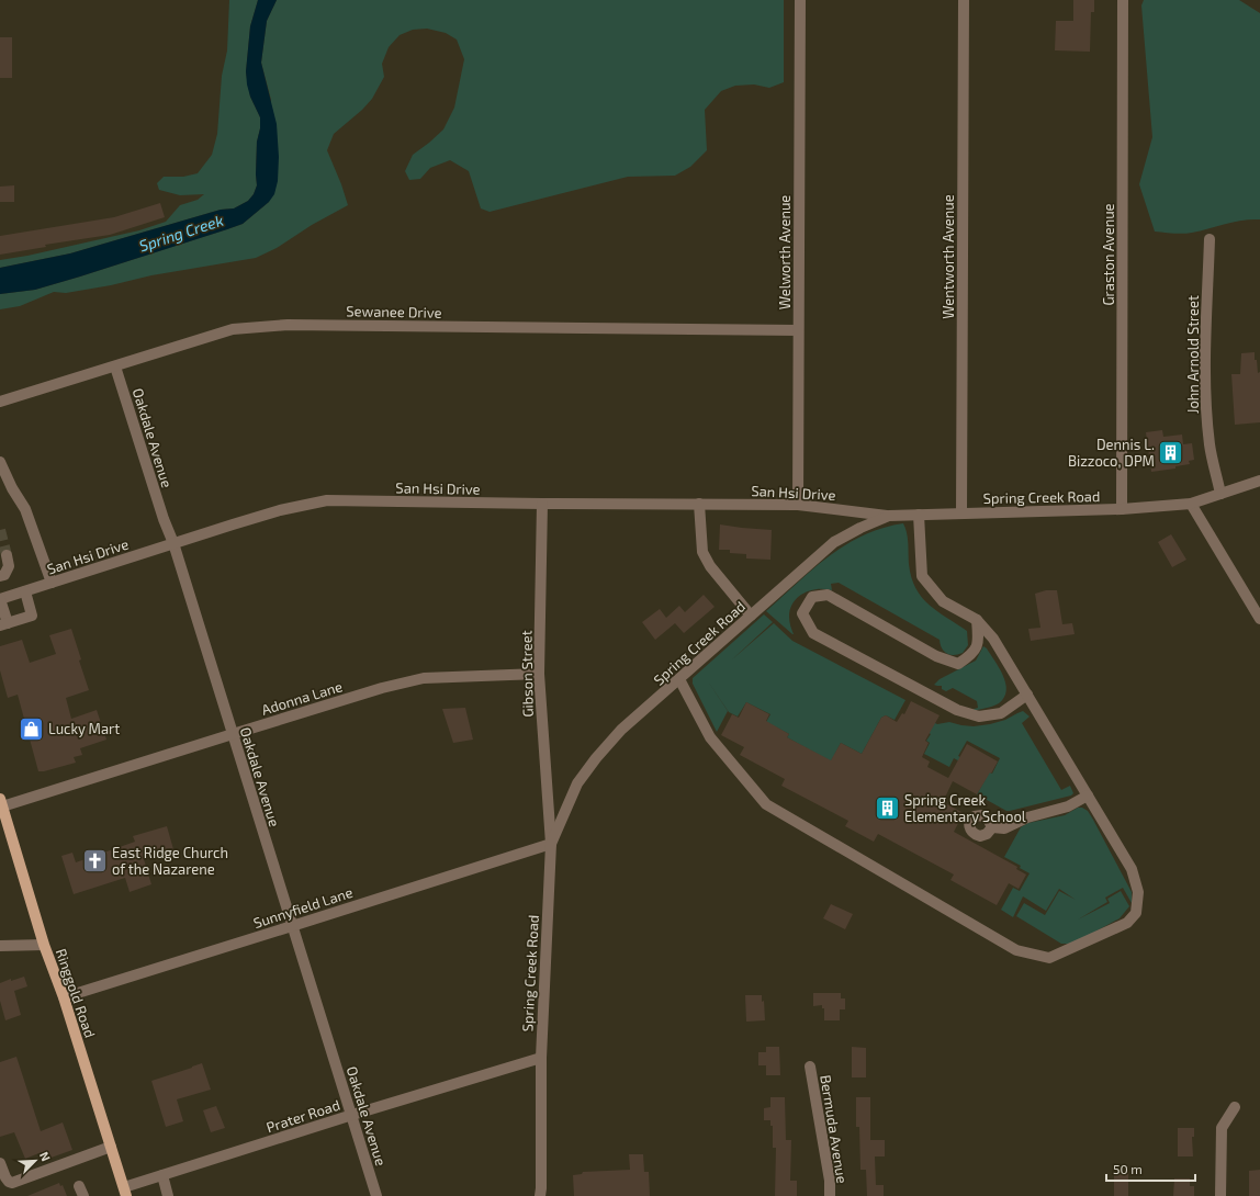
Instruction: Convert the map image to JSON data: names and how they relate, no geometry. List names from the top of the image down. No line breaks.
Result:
{"streets":{"main road":["Ringgold Road"],"street":["Welworth Avenue","Graston Avenue","Wentworth Avenue","Sewanee Drive","John Arnold Street","Oakdale Avenue","San Hsi Drive","Spring Creek Road","Gibson Street","Adonna Lane","Sunnyfield Lane","Prater Road","Bermuda Avenue"]},"crossings":[["Welworth Avenue","Sewanee Drive"],["Welworth Avenue","San Hsi Drive"],["Graston Avenue","Spring Creek Road"],["Wentworth Avenue","Spring Creek Road"],["Sewanee Drive","Oakdale Avenue"],["John Arnold Street","Spring Creek Road"],["Oakdale Avenue","San Hsi Drive"],["Oakdale Avenue","Adonna Lane"],["Oakdale Avenue","Sunnyfield Lane"],["Oakdale Avenue","Prater Road"],["San Hsi Drive","Spring Creek Road"],["San Hsi Drive","Gibson Street"],["Spring Creek Road","Gibson Street"],["Spring Creek Road","Sunnyfield Lane"],["Spring Creek Road","Prater Road"],["Gibson Street","Adonna Lane"],["Gibson Street","Sunnyfield Lane"],["Adonna Lane","Ringgold Road"],["Sunnyfield Lane","Ringgold Road"],["Ringgold Road","Prater Road"]],"water":["Spring Creek"],"places":{"building":["Dennis L. Bizzoco, DPM","Spring Creek Elementary School"],"shop":["Lucky Mart"],"church":["East Ridge Church of the Nazarene"]},"scale_bar":"50 m","north":"top right"}
